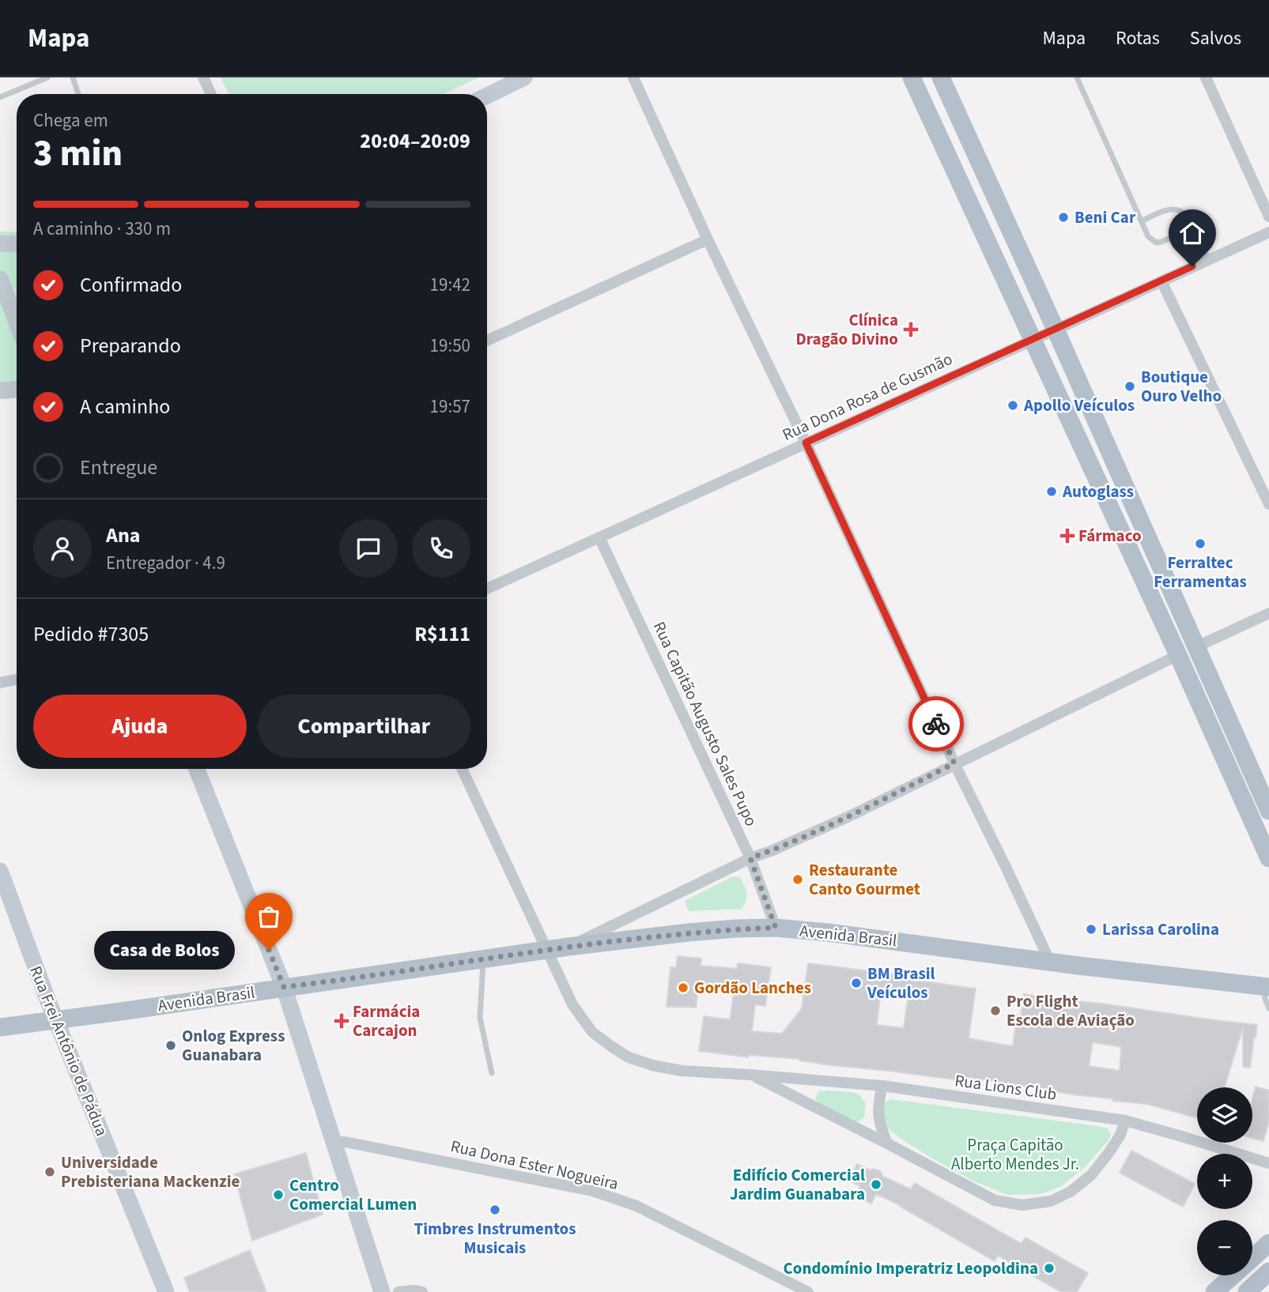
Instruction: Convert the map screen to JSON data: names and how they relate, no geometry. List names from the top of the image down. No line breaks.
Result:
{"streets":{"main road":["Avenida Brasil","Rua Frei Antônio de Pádua"],"street":["Rua Dona Rosa de Gusmão","Rua Capitão Augusto Sales Pupo","Rua Lions Club","Rua Dona Ester Nogueira"]},"crossings":[["Rua Dona Rosa de Gusmão","Rua Capitão Augusto Sales Pupo"],["Rua Capitão Augusto Sales Pupo","Avenida Brasil"],["Avenida Brasil","Rua Frei Antônio de Pádua"],["Avenida Brasil","Rua Lions Club"]],"parks":["Praça Capitão Alberto Mendes Jr."],"places":{"other":["Beni Car","Boutique Ouro Velho","Apollo Veículos","Autoglass","Ferraltec Ferramentas","Restaurante Canto Gourmet","Larissa Carolina","Casa de Bolos","BM Brasil Veículos","Gordão Lanches","Pro Flight Escola de Aviação","Onlog Express Guanabara","Universidade Prebisteriana Mackenzie","Edifício Comercial Jardim Guanabara","Centro Comercial Lumen","Timbres Instrumentos Musicais","Condomínio Imperatriz Leopoldina"],"health":["Clínica Dragão Divino","Fármaco","Farmácia Carcajon"]},"page":{"header":"Mapa","nav":["Mapa","Rotas","Salvos"],"heading":["3 min","Chega em","20:04–20:09"],"panel":["Ana","Entregador · 4.9","Pedido #7305","R$111"],"bar":"A caminho · 330 m","list":[["Confirmado","19:42"],["Preparando","19:50"],["A caminho","19:57"],"Entregue"],"buttons":["Ajuda","Compartilhar"],"bubble":"Casa de Bolos","map_buttons":["+","−"]}}
